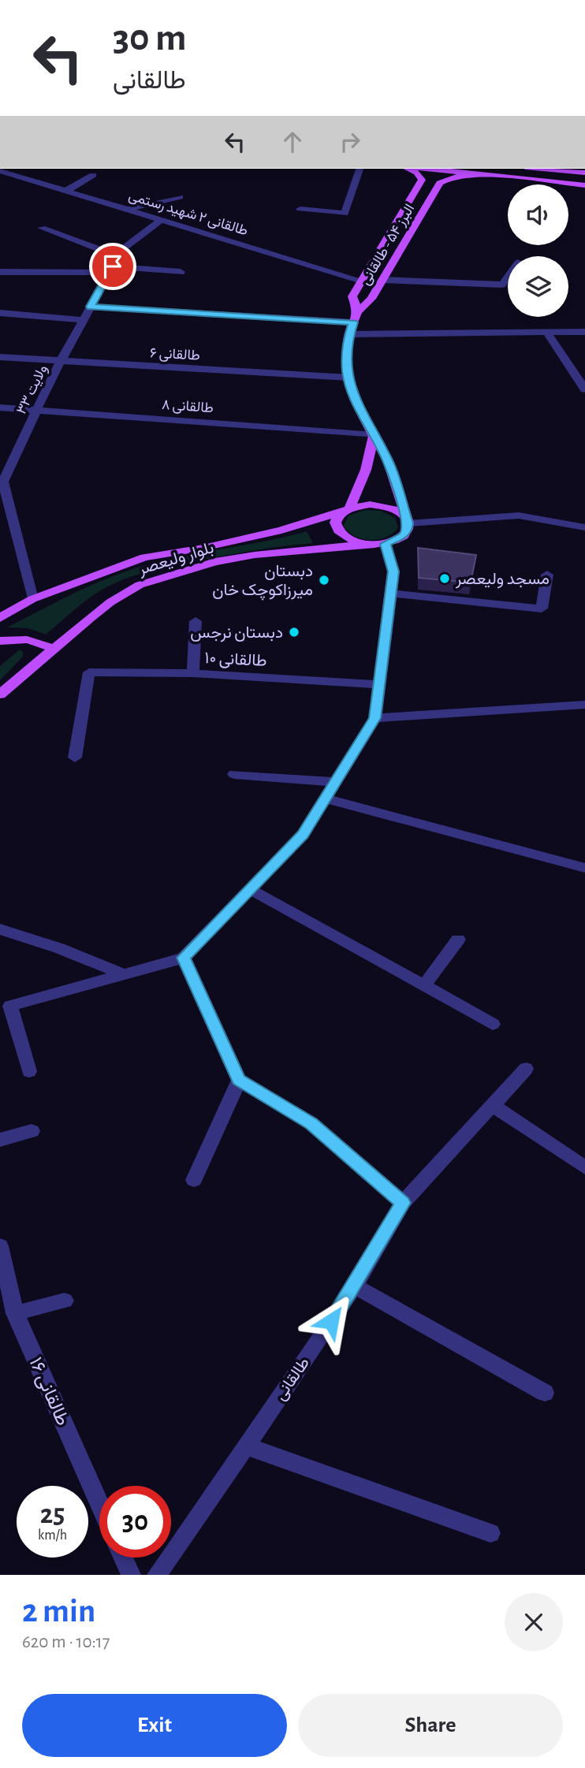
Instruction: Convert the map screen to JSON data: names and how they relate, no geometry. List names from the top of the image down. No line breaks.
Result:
{"streets":{"main road":["البرز ۵۴ - طالقانی","بلوار ولیعصر"],"street":["طالقانی ۲ شهید رستمی","طالقانی ۶","ولایت ٣۳","طالقانی ۸","طالقانی ۱۰","طالقانی","طالقانی ۱۶"]},"crossings":[["طالقانی ۲ شهید رستمی","البرز ۵۴ - طالقانی"],["طالقانی ۲ شهید رستمی","ولایت ٣۳"],["طالقانی ۶","ولایت ٣۳"],["ولایت ٣۳","طالقانی ۸"],["ولایت ٣۳","بلوار ولیعصر"]],"places":["مسجد ولیعصر","دبستان میرزاکوچک خان","دبستان نرجس"],"page":{"turn":["30 m","طالقانی"],"speed":"25 km/h","limit":"30","heading":["2 min","620 m · 10:17"],"buttons":["Exit","Share"]}}
